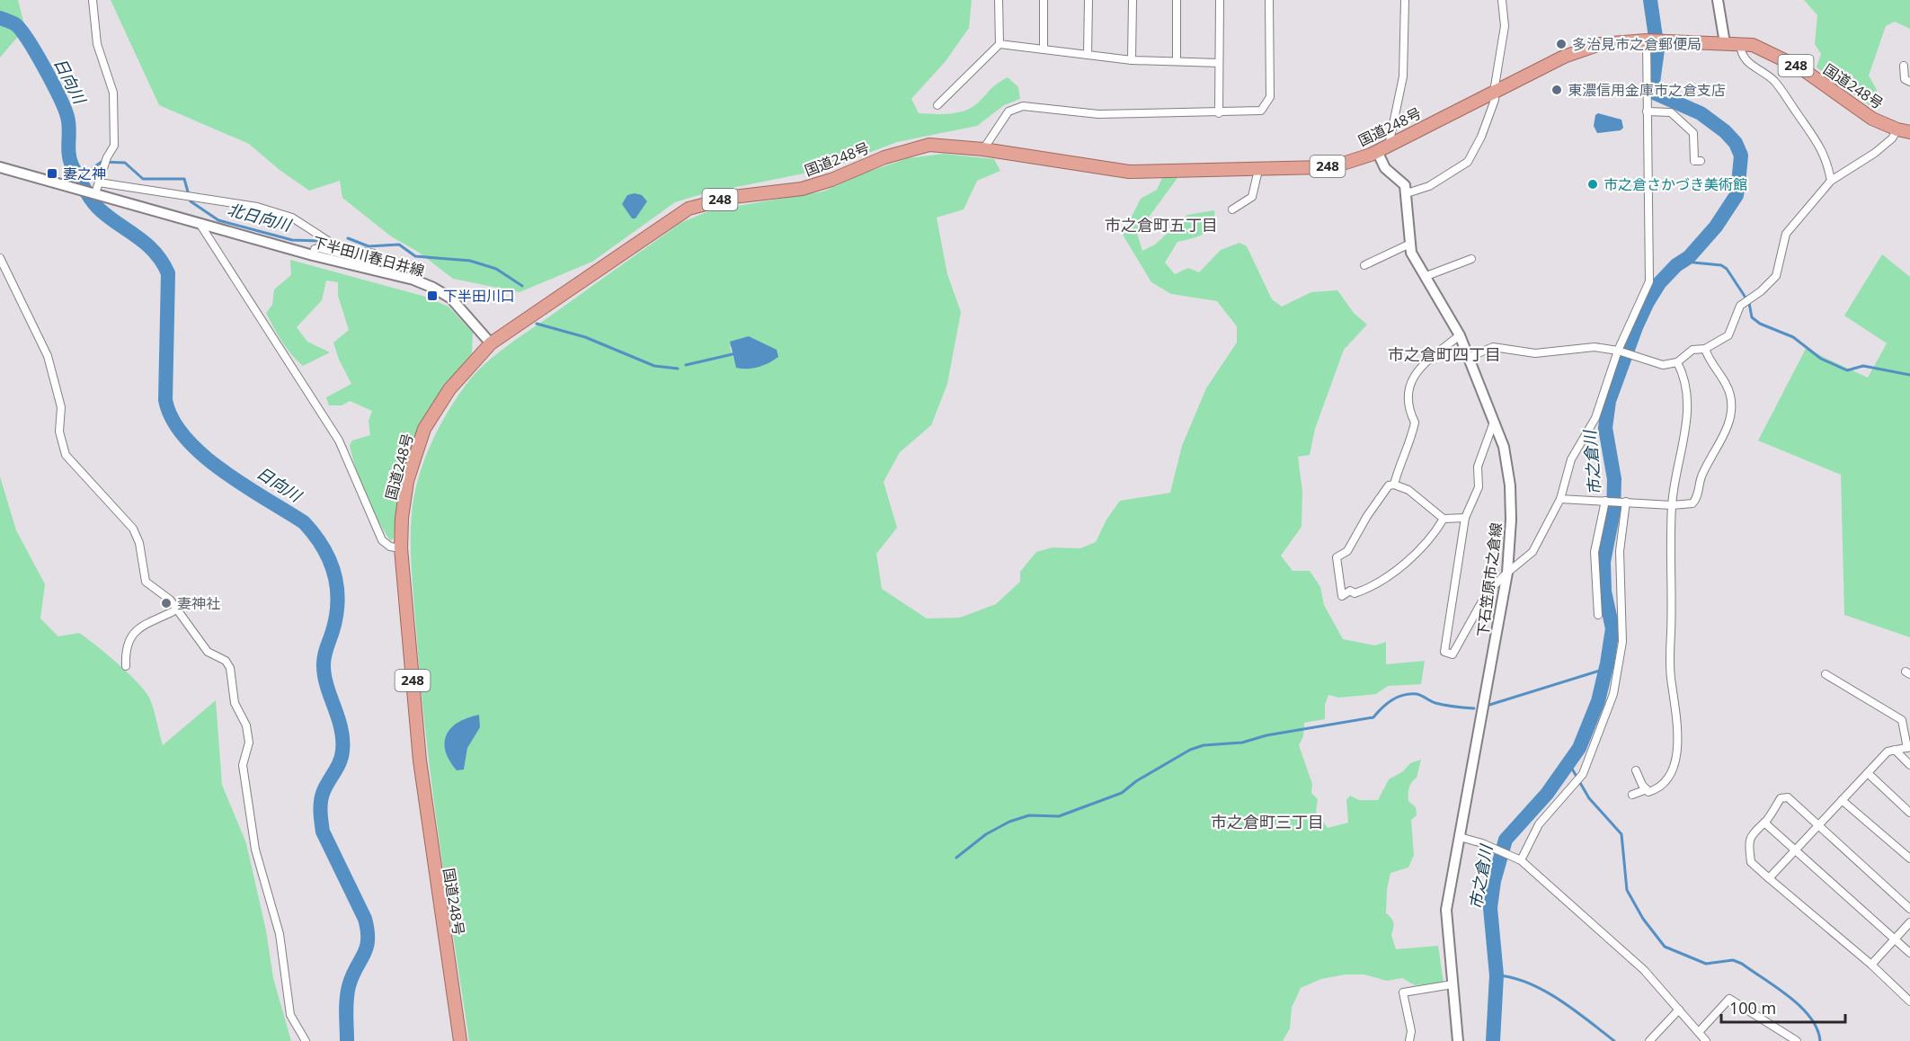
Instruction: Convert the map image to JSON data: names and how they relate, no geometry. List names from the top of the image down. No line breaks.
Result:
{"streets":{"highway":["248","国道248号"],"main road":["下半田川春日井線","下石笠原市之倉線"]},"crossings":[["国道248号","下半田川春日井線"]],"districts":["市之倉町五丁目","市之倉町四丁目","市之倉町三丁目"],"water":["日向川","北日向川","市之倉川"],"places":{"other":["多治見市之倉郵便局","東濃信用金庫市之倉支店","市之倉さかづき美術館","妻神社"],"transit":["妻之神","下半田川口"]},"scale_bar":"100 m"}
